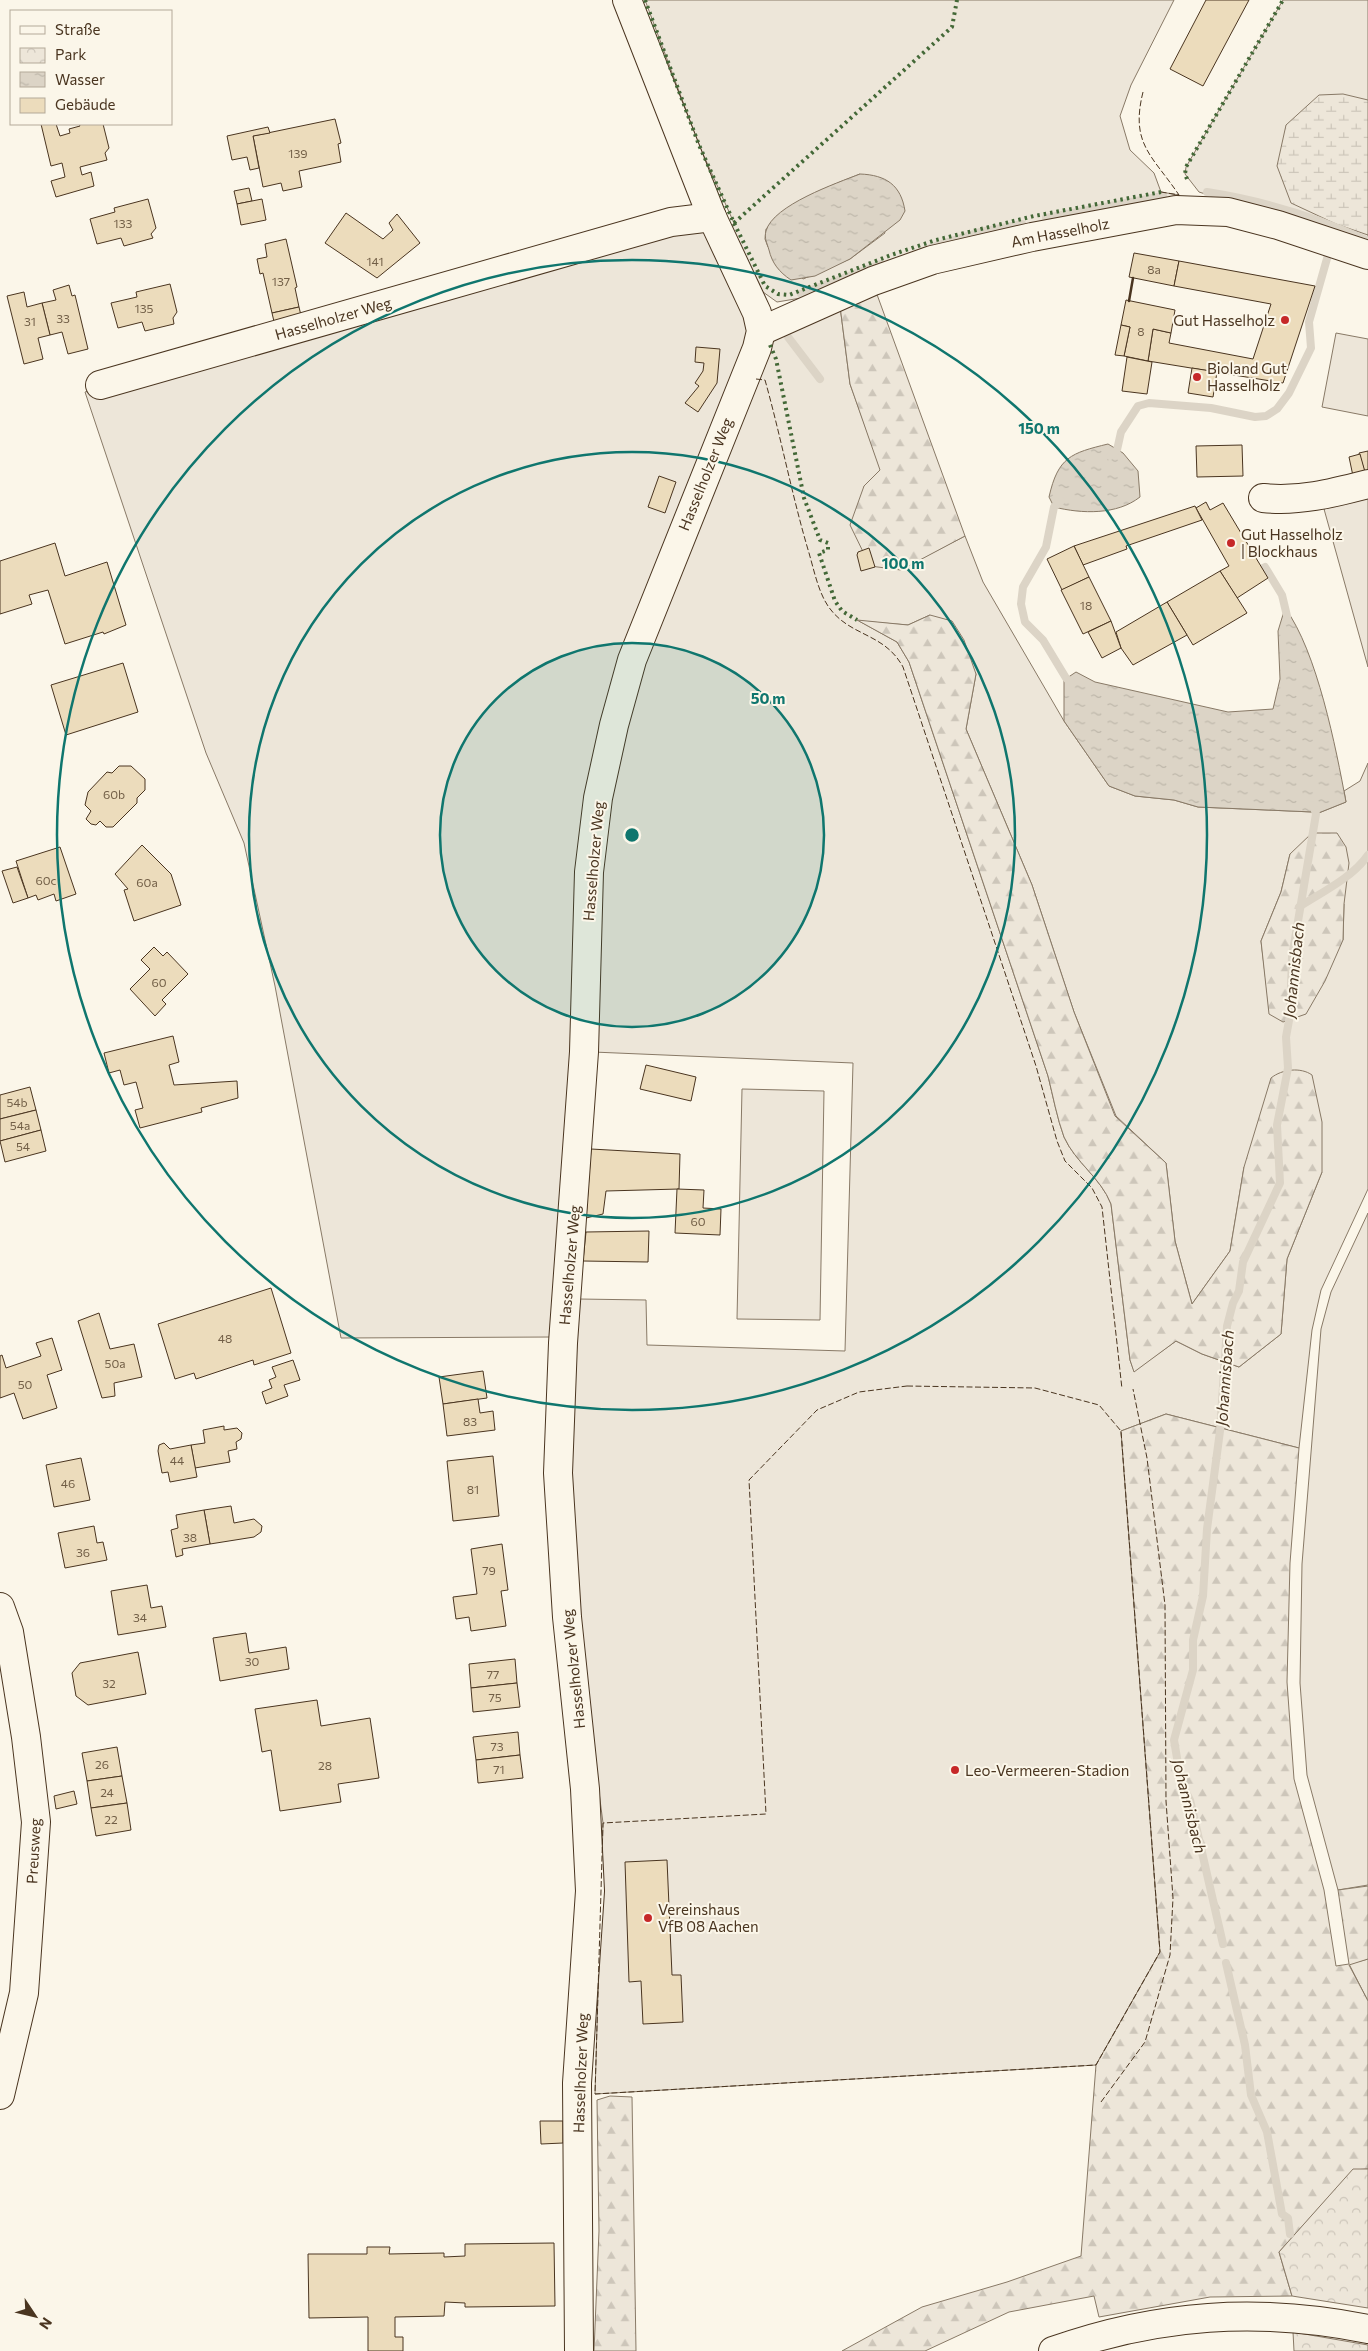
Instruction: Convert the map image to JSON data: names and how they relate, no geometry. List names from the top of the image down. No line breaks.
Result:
{"streets":{"street":["Am Hasselholz","Hasselholzer Weg","Preusweg"]},"crossings":[["Am Hasselholz","Hasselholzer Weg"]],"water":["Johannisbach"],"places":["Gut Hasselholz","Bioland Gut Hasselholz","Gut Hasselholz | Blockhaus","Leo-Vermeeren-Stadion","Vereinshaus VfB 08 Aachen"],"house_numbers":["139","133","141","8a","137","135","33","31","8","18","60b","60c","60a","60","54b","54a","54","60","48","50a","50","83","44","46","81","38","36","79","34","30","77","32","75","73","26","28","71","24","22"],"legend":["Straße","Park","Wasser","Gebäude"],"north":"bottom right","rings":["150 m","100 m","50 m"]}
